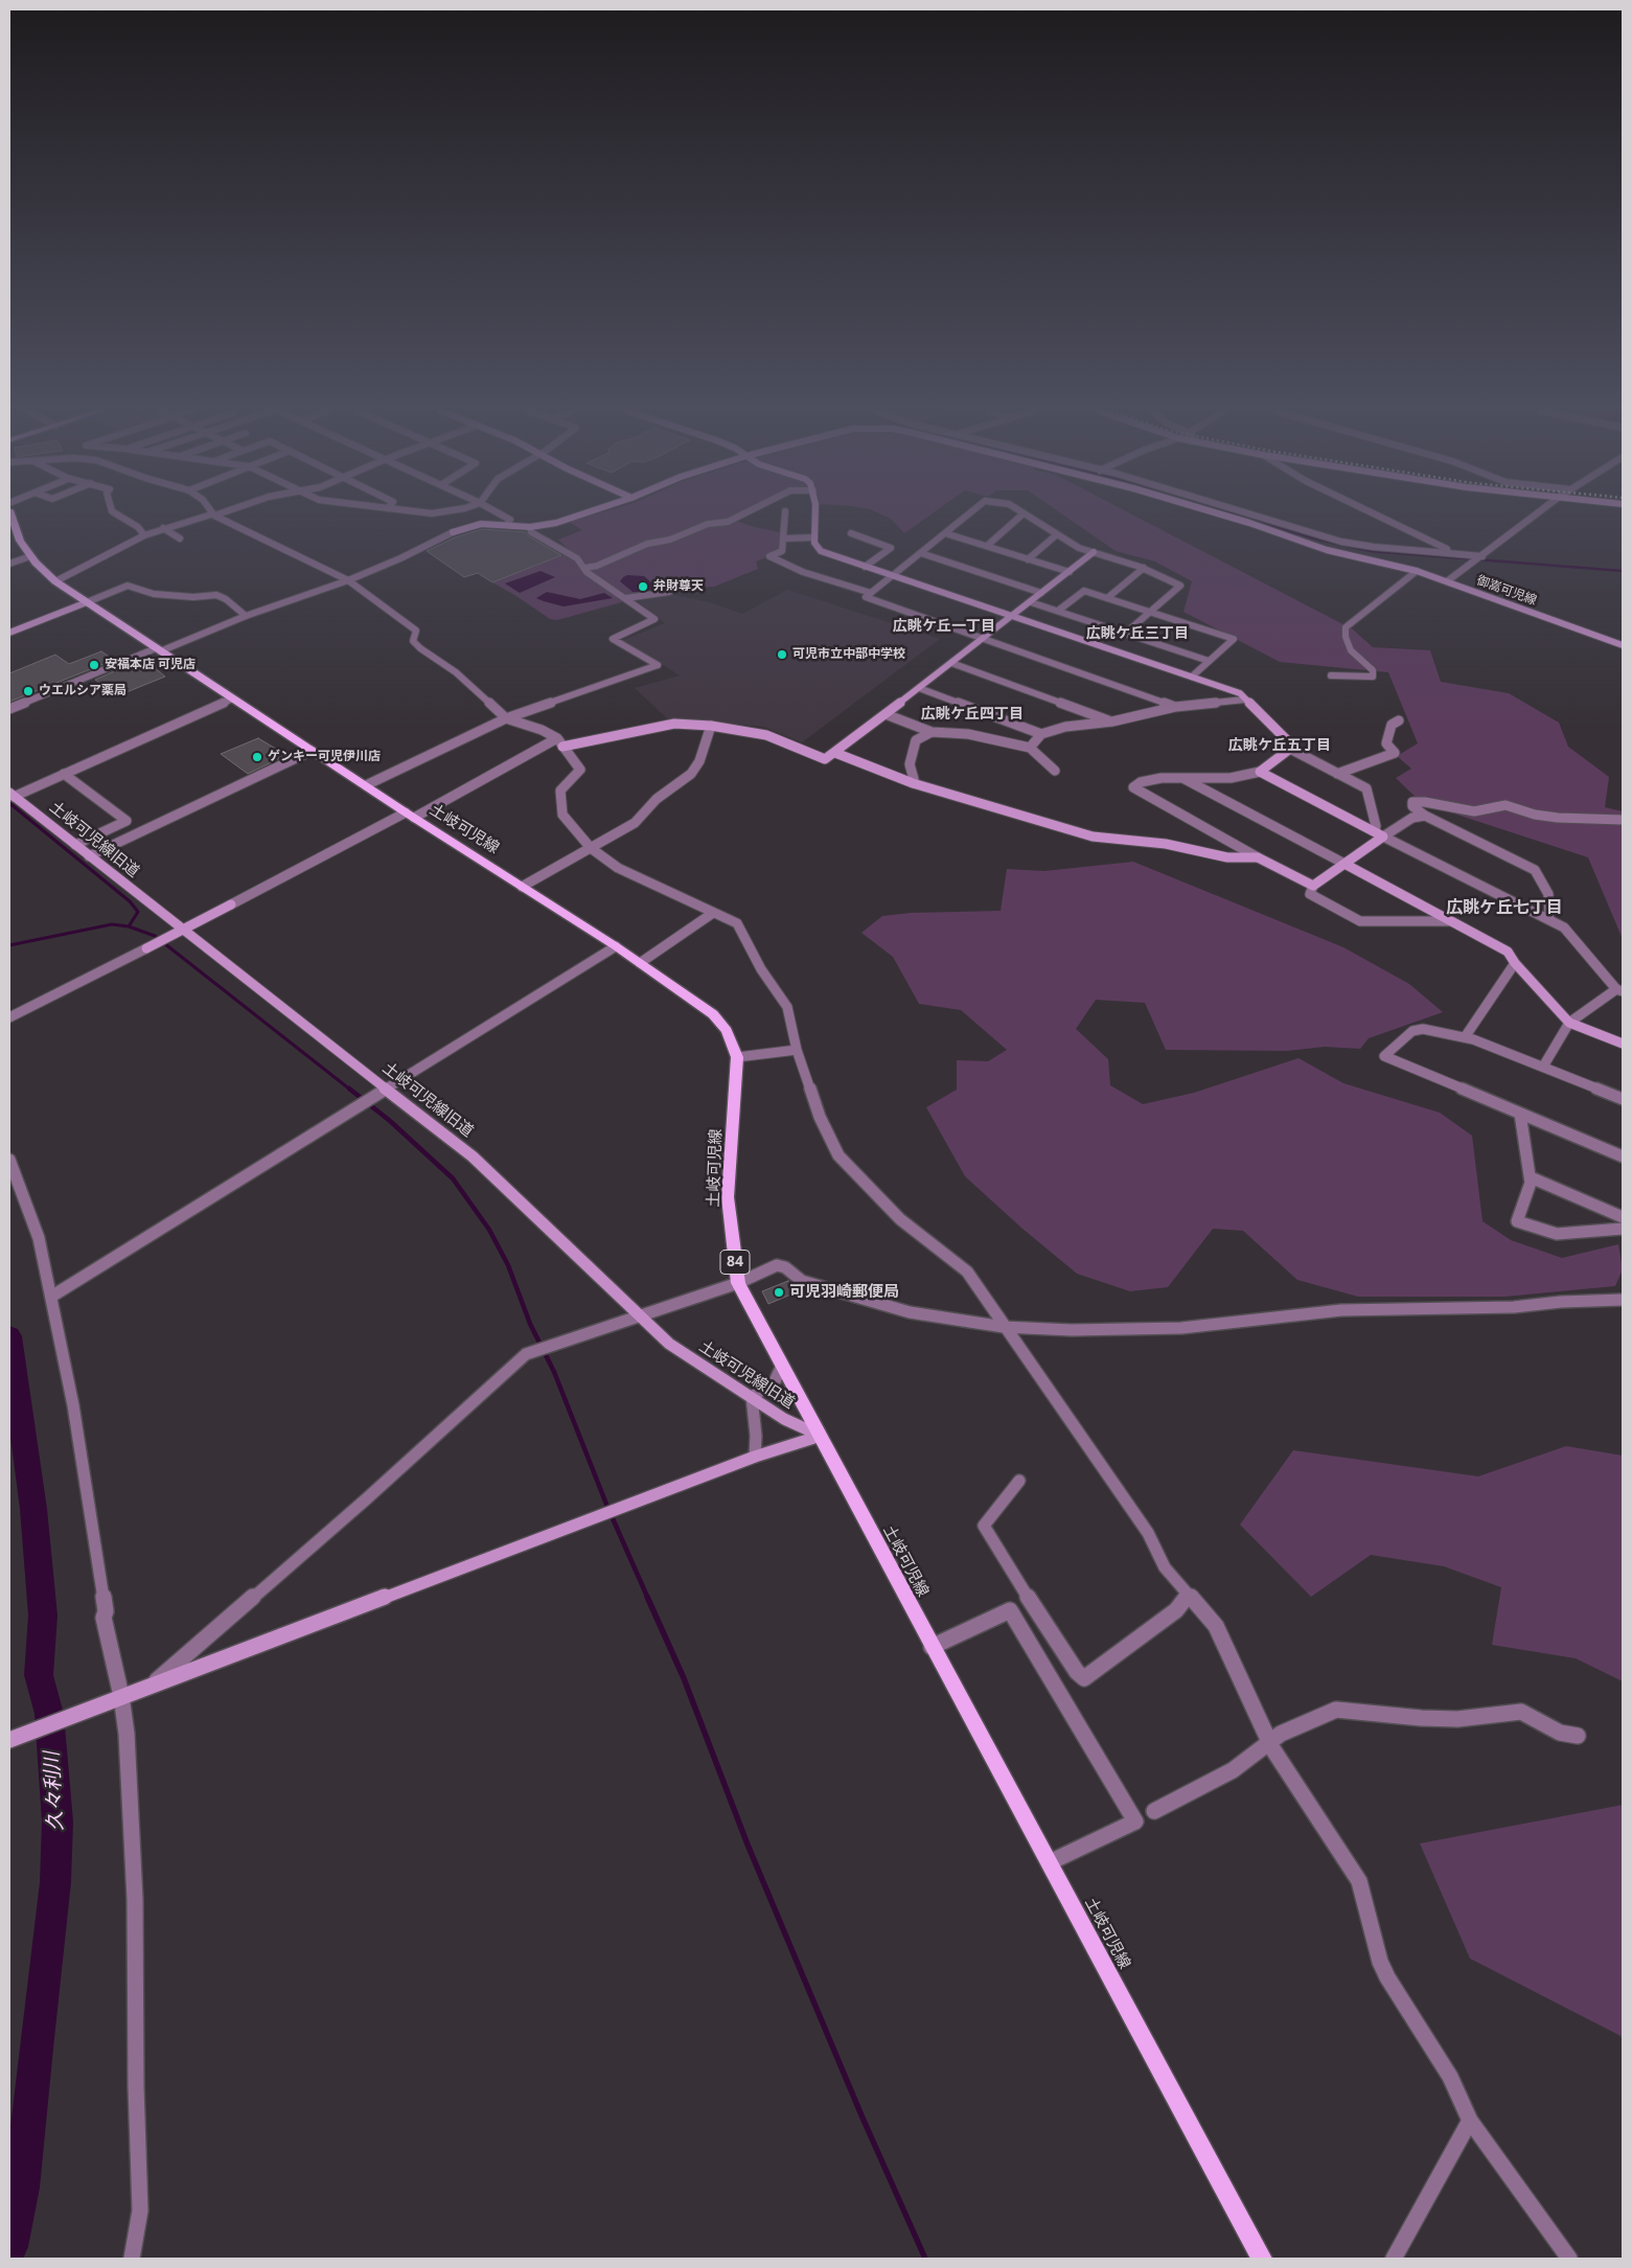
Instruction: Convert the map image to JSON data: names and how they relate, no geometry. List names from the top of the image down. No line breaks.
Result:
{"streets":{"main road":["土岐可児線","84"],"street":["御嵩可児線","土岐可児線旧道"]},"crossings":[["土岐可児線","土岐可児線旧道"]],"districts":["広眺ケ丘一丁目","広眺ケ丘三丁目","広眺ケ丘四丁目","広眺ケ丘五丁目","広眺ケ丘七丁目"],"water":["久々利川"],"places":["弁財尊天","可児市立中部中学校","安福本店 可児店","ウエルシア薬局","ゲンキー可児伊川店","可児羽崎郵便局"]}
